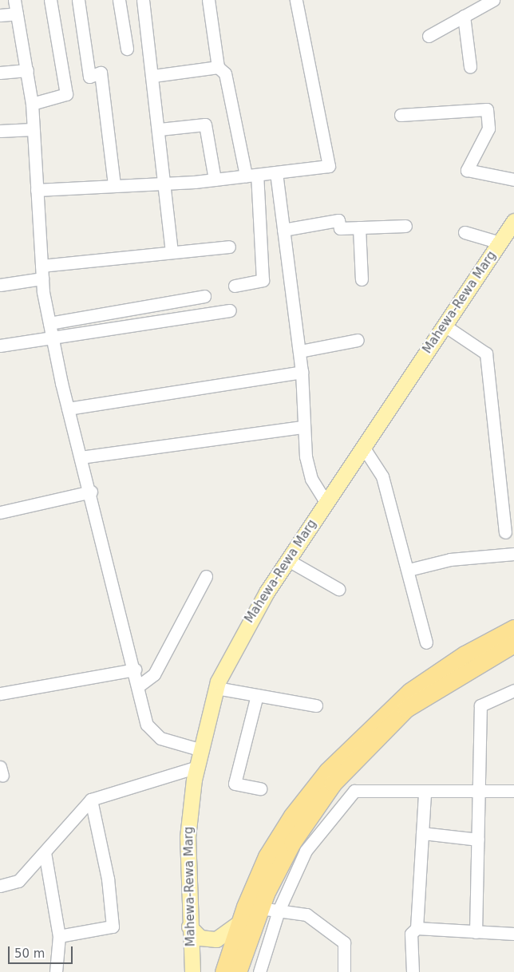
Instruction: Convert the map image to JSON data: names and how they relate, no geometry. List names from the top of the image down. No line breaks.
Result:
{"streets":{"main road":["Mahewa-Rewa Marg"]},"scale_bar":"50 m"}
